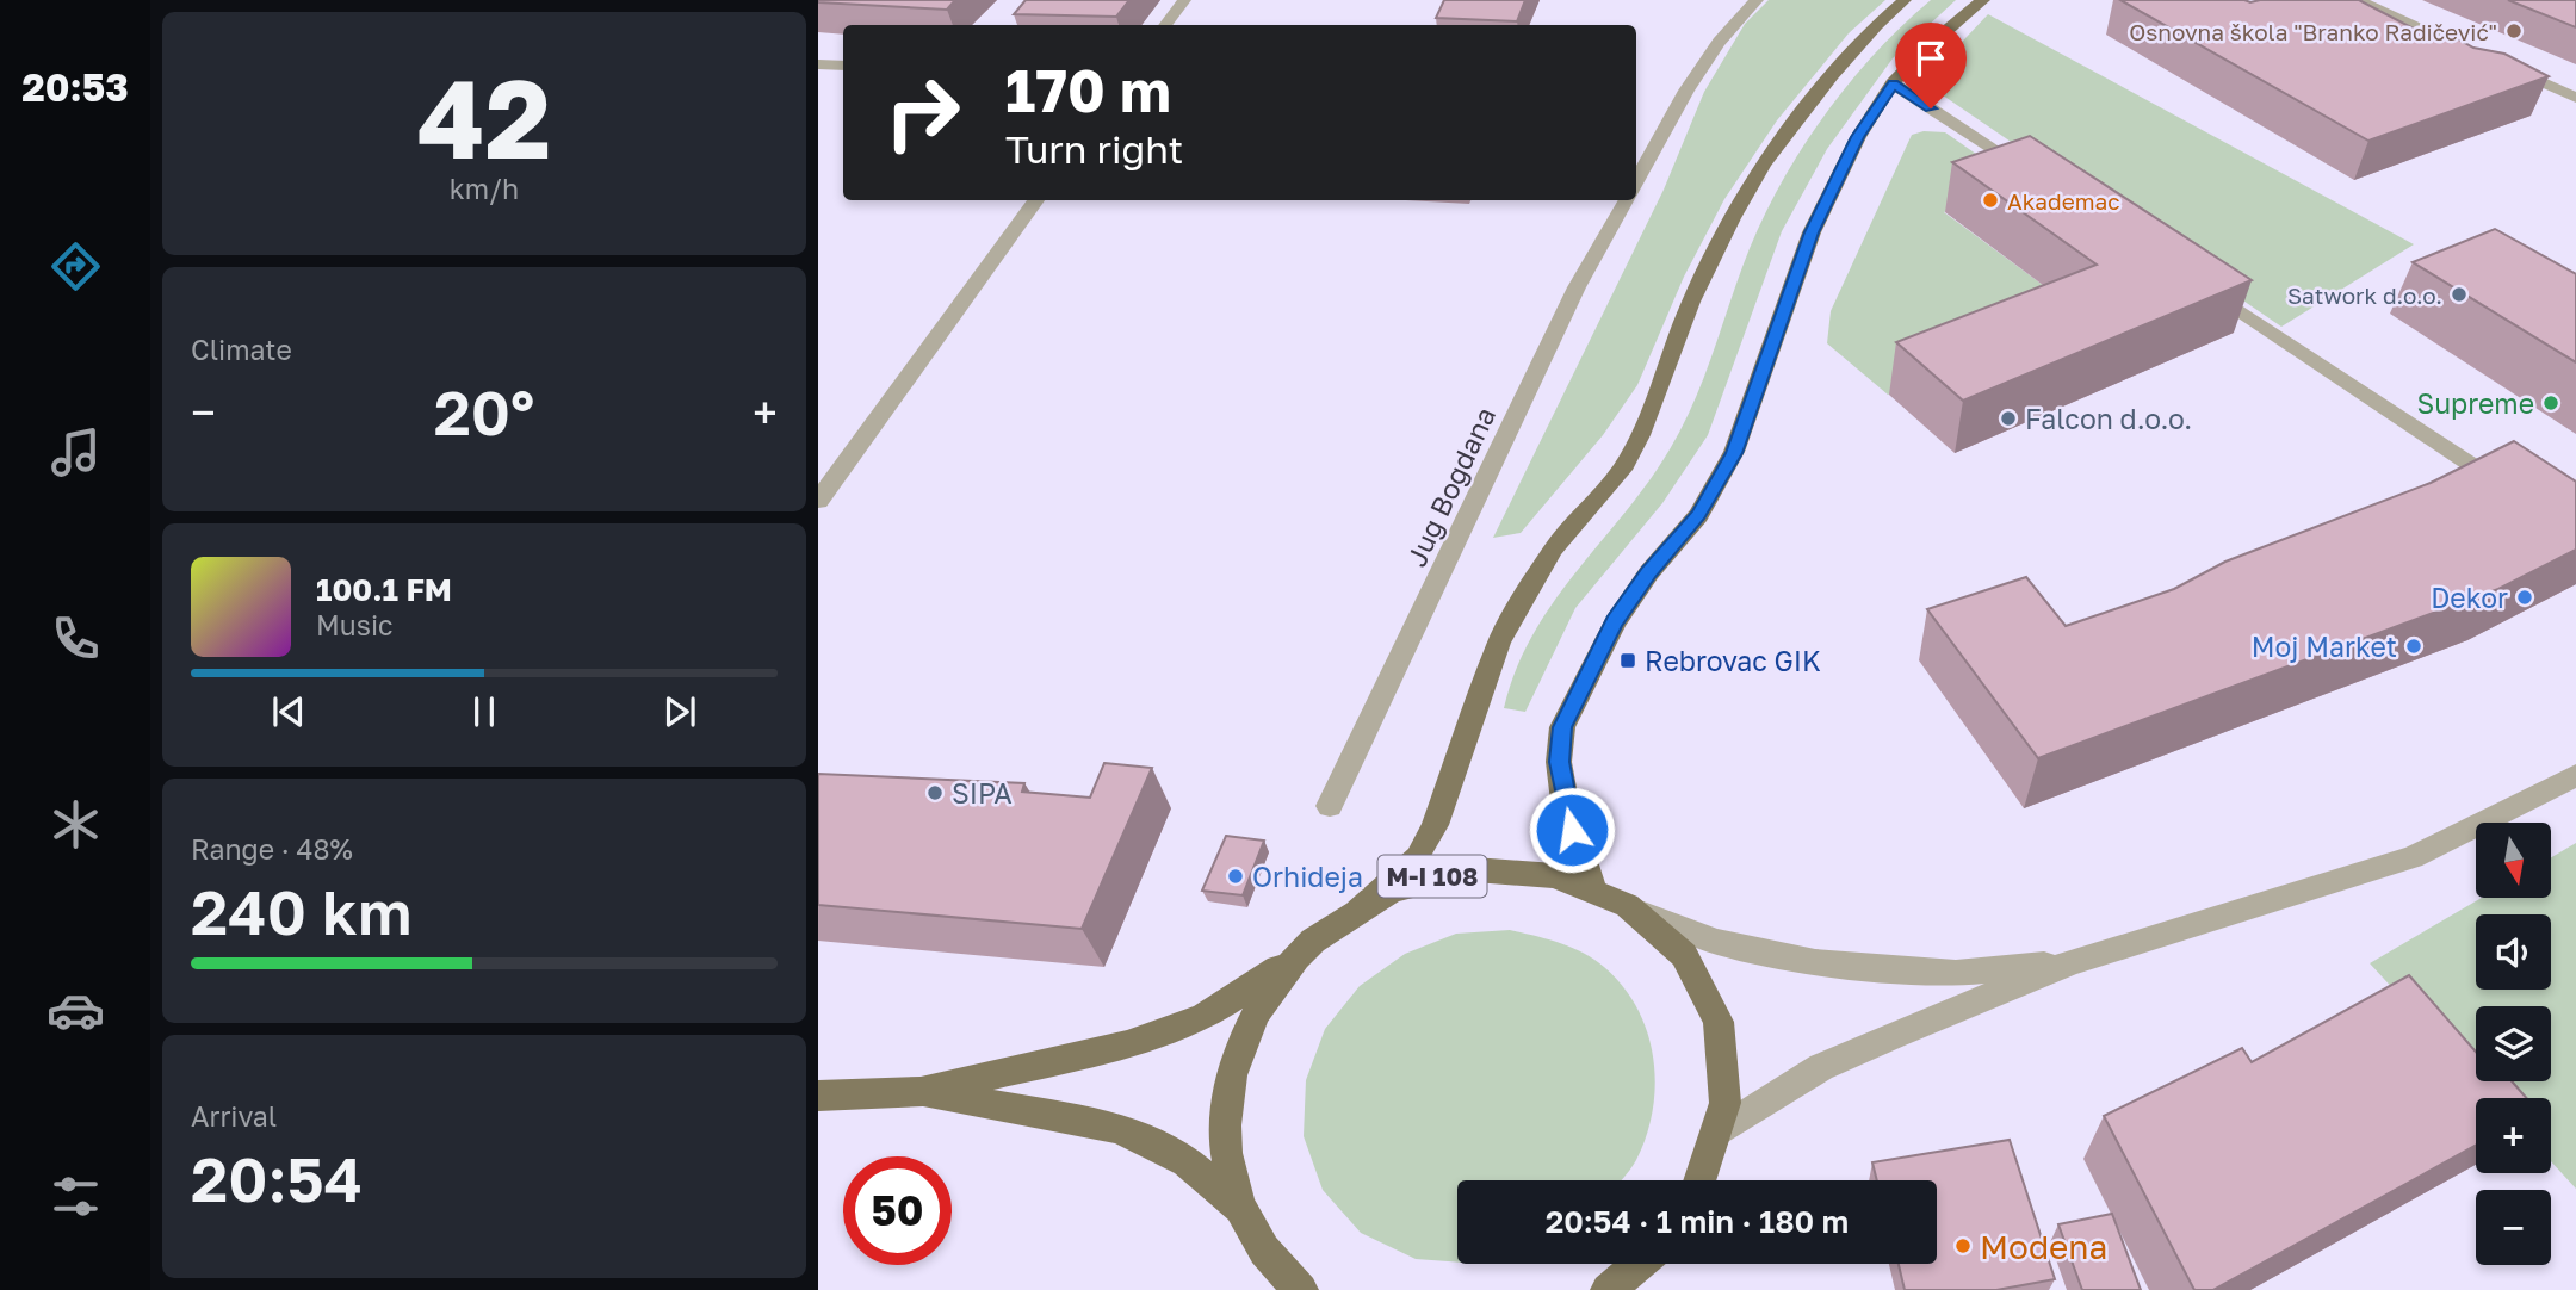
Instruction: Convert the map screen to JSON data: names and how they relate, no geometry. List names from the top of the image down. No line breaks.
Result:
{"streets":{"main road":["M-I 108"],"street":["Jug Bogdana"]},"places":{"other":["Osnovna škola \"Branko Radičević\"","Akademac","Satwork d.o.o.","Supreme","Falcon d.o.o.","Dekor","Moj Market","SIPA","Orhideja","Modena"],"transit":["Rebrovac GIK"]},"north":"bottom","page":{"tabs":"20:53","tile":[["42","km/h"],"Climate",["Range · 48%","240 km"],["Arrival","20:54"]],"turn":["170 m","Turn right"],"heat":["−","20°","+"],"song":["100.1 FM","Music"],"map_buttons":["+","−"],"limit":"50","trip":"20:54 · 1 min · 180 m"}}
